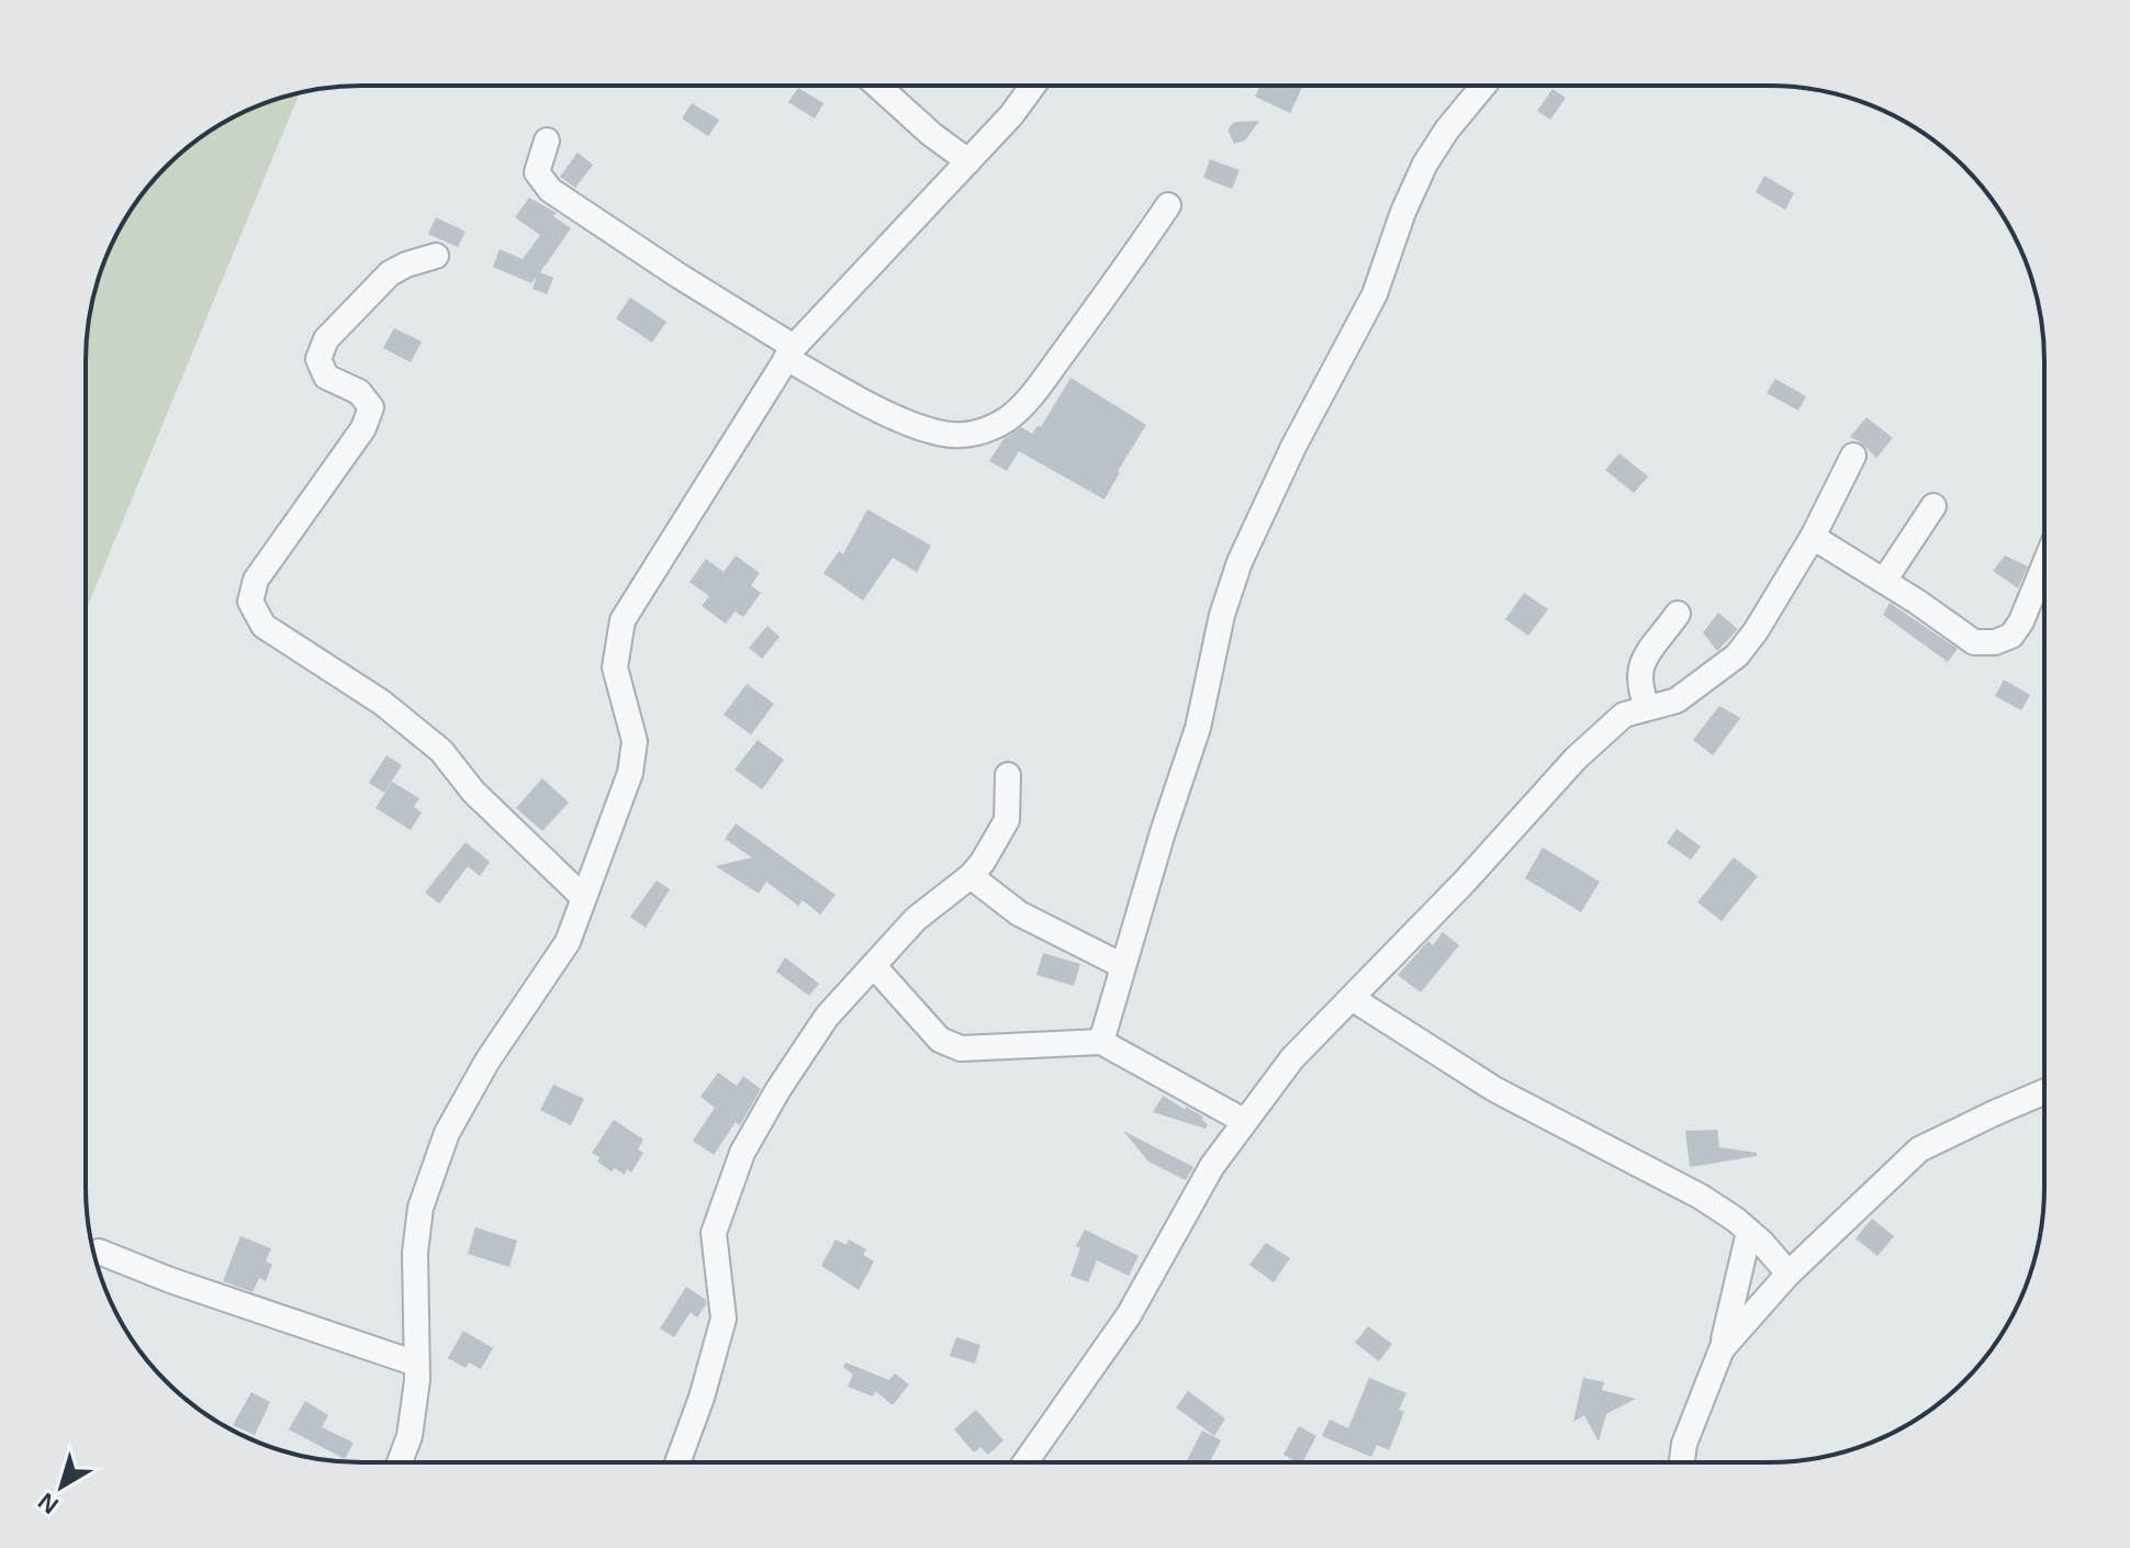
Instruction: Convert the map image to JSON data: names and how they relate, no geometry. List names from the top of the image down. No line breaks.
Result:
{"north":"bottom left"}
